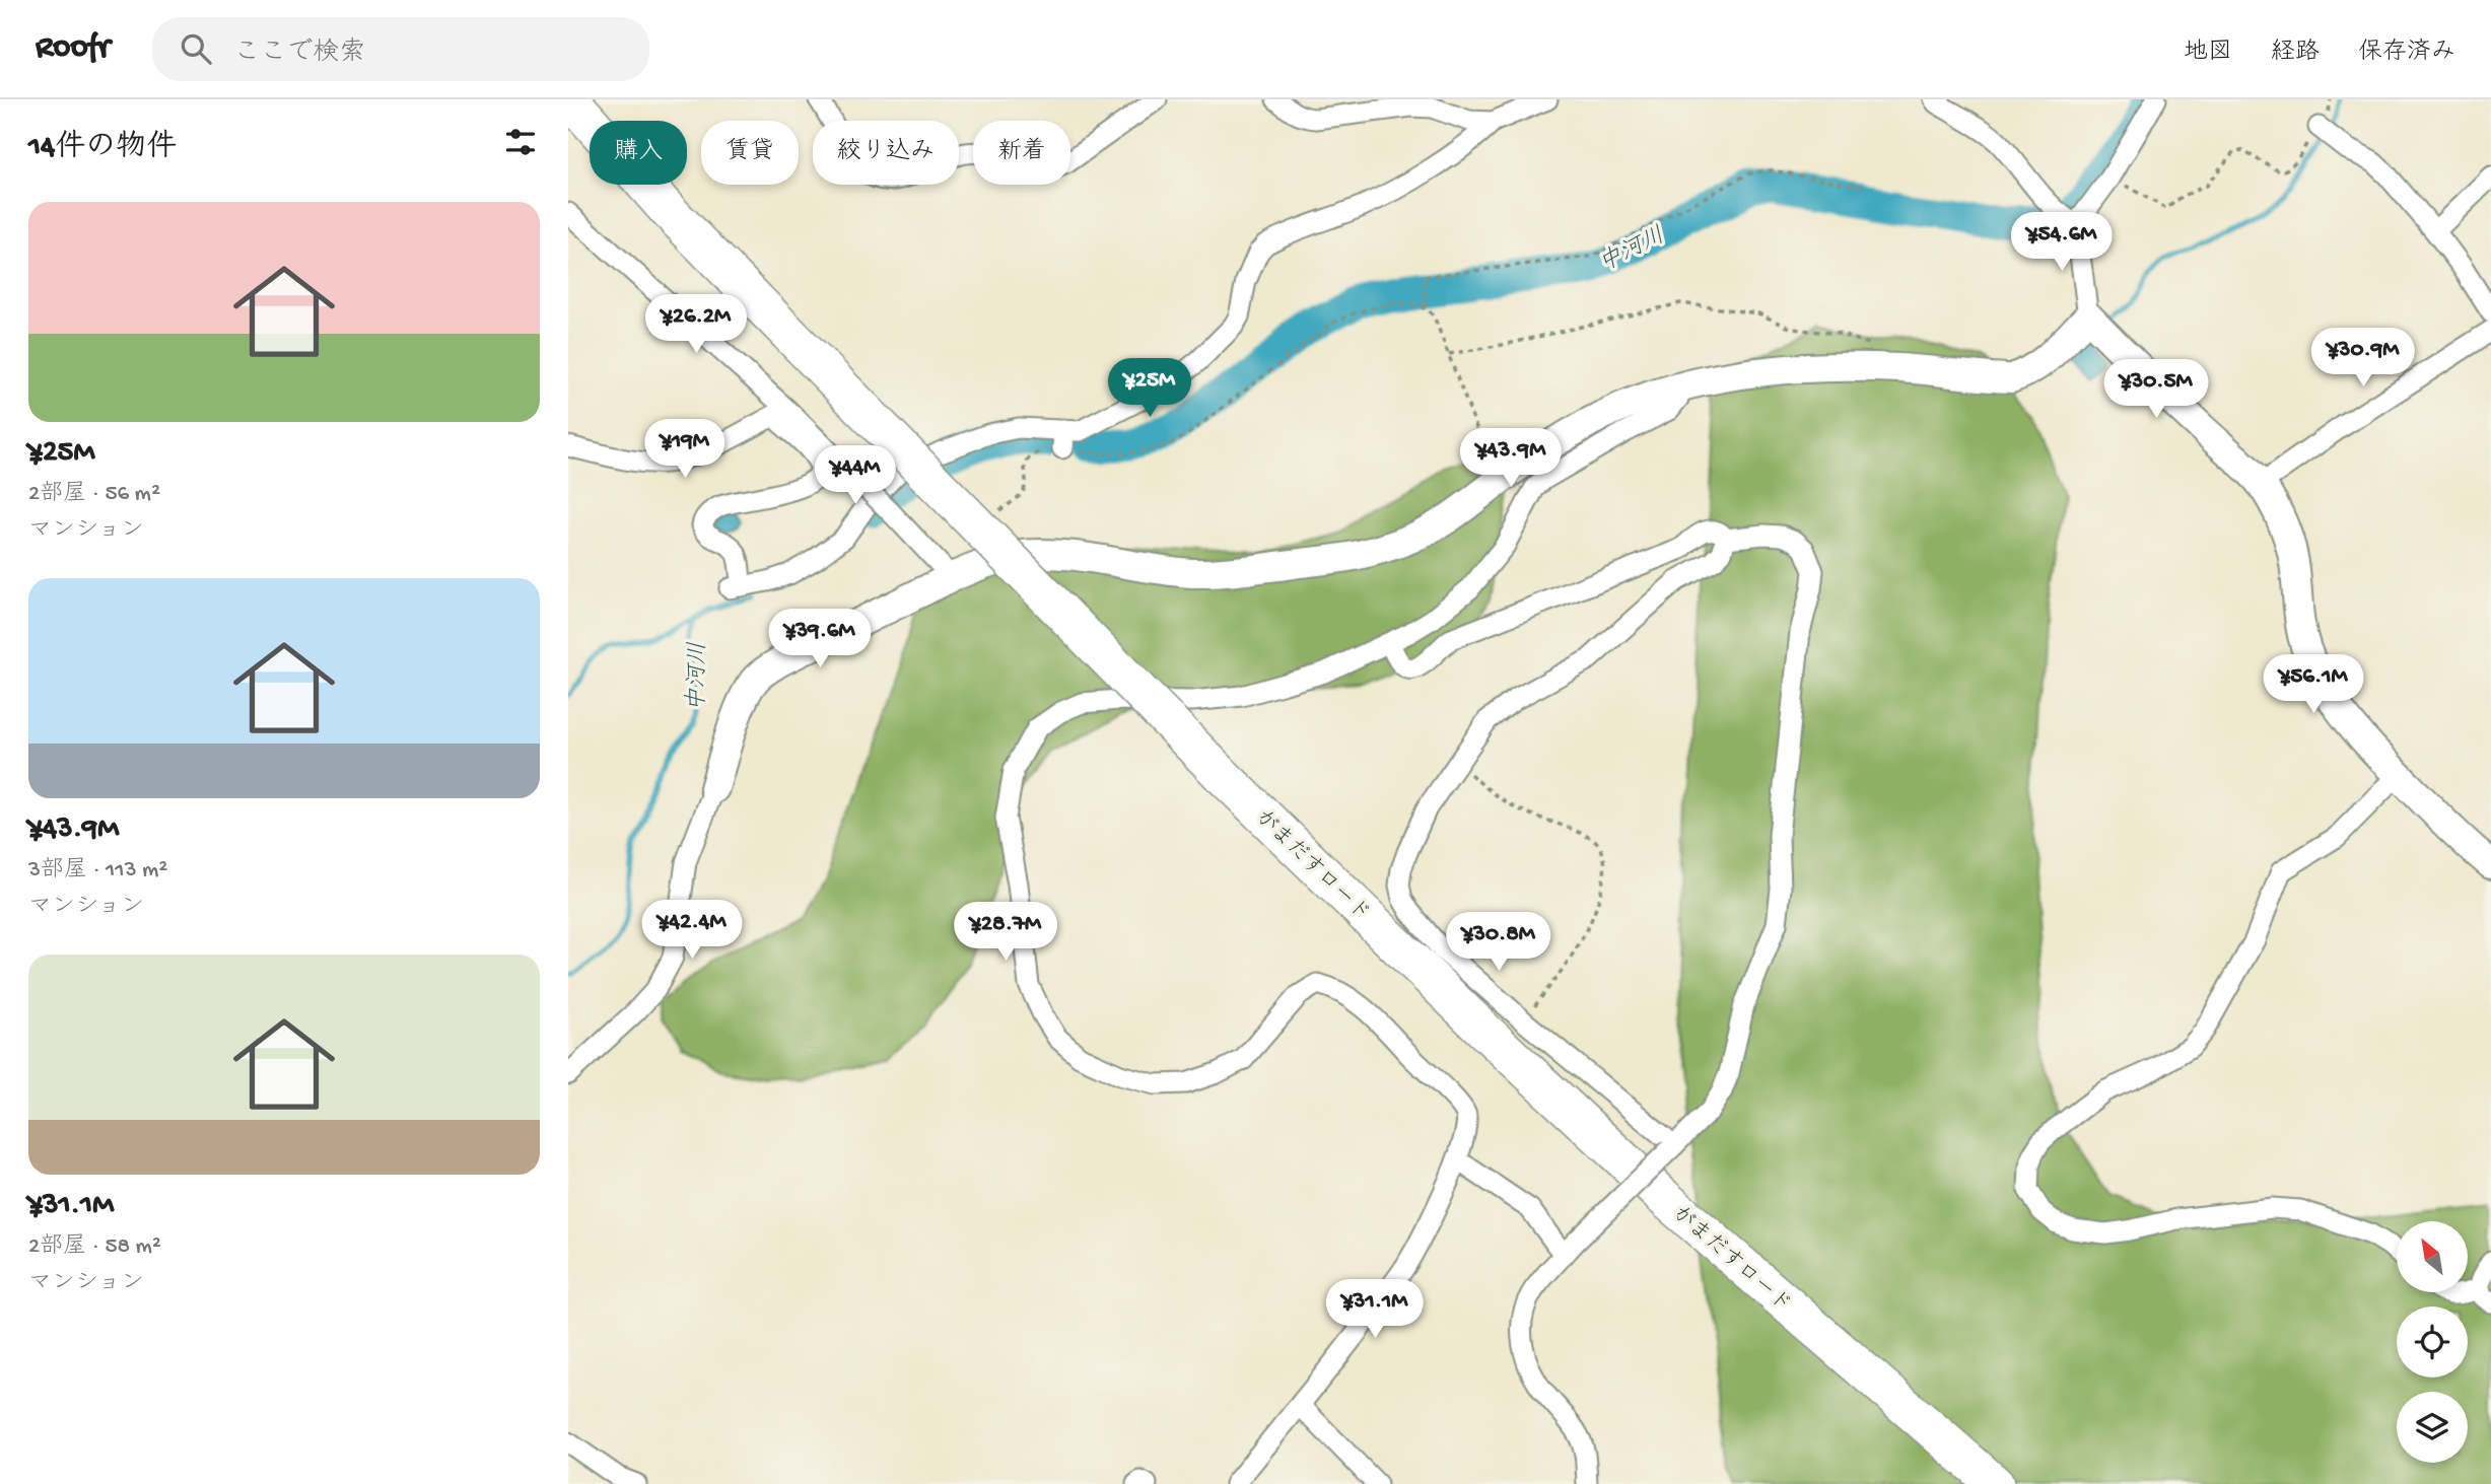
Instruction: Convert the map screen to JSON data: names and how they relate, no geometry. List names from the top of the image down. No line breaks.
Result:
{"streets":{"highway":["がまだすロード"]},"water":["中河川"],"north":"top left","page":{"header":"Roofr","search":"ここで検索","nav":["地図","経路","保存済み"],"heading":"14件の物件","chip":["購入","賃貸","絞り込み","新着"],"list":[{"name":"¥25M","note":"2部屋 · 56 m² · マンション"},{"name":"¥43.9M","note":"3部屋 · 113 m² · マンション"},{"name":"¥31.1M","note":"2部屋 · 58 m² · マンション"}],"price":["¥54.6M","¥26.2M","¥30.9M","¥25M","¥30.5M","¥19M","¥43.9M","¥44M","¥39.6M","¥56.1M","¥42.4M","¥28.7M","¥30.8M","¥31.1M"]}}
